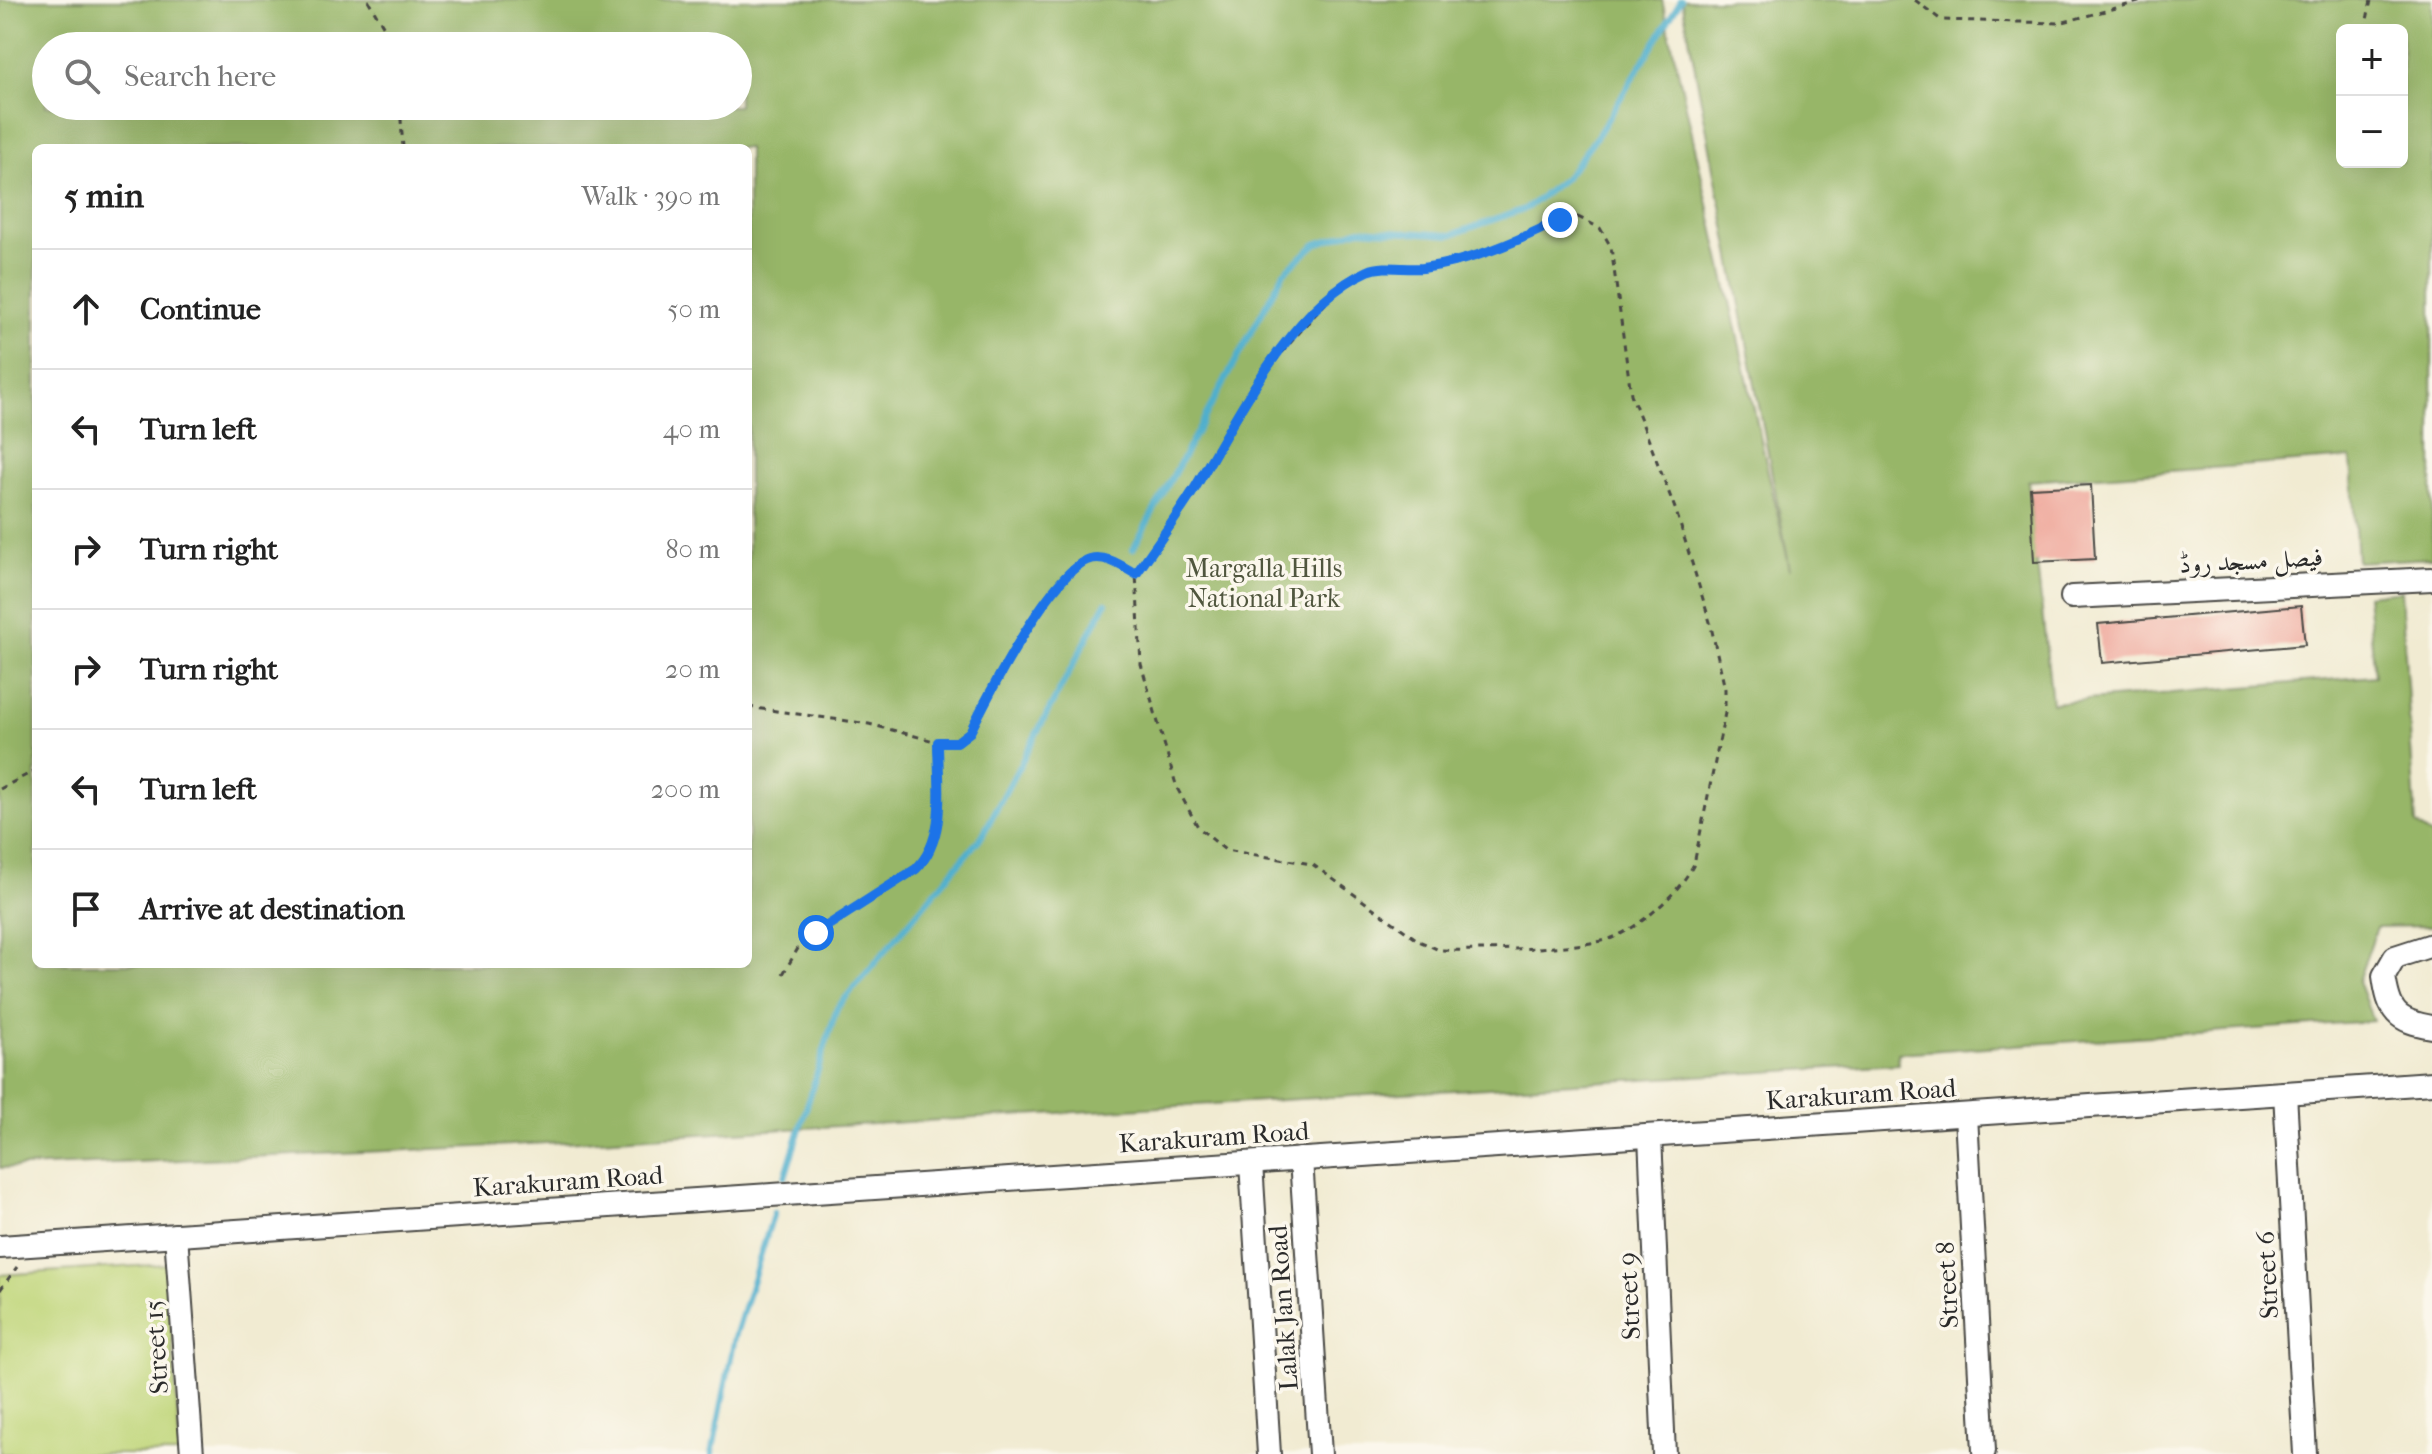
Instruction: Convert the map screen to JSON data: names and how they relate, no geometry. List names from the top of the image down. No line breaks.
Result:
{"streets":{"street":["فیصل مسجد روڈ","Karakuram Road","Street 6","Street 8","Street 9","Lalak Jan Road","Street 15"]},"crossings":[["Karakuram Road","Street 6"],["Karakuram Road","Street 8"],["Karakuram Road","Street 9"],["Karakuram Road","Lalak Jan Road"],["Karakuram Road","Street 15"]],"parks":["Margalla Hills National Park"],"page":{"map_buttons":["+","−"],"search":"Search here","heading":["5 min","Walk · 390 m"],"list":[["Continue","50 m"],["Turn left","40 m"],["Turn right","80 m"],["Turn right","20 m"],["Turn left","200 m"],"Arrive at destination"]}}
